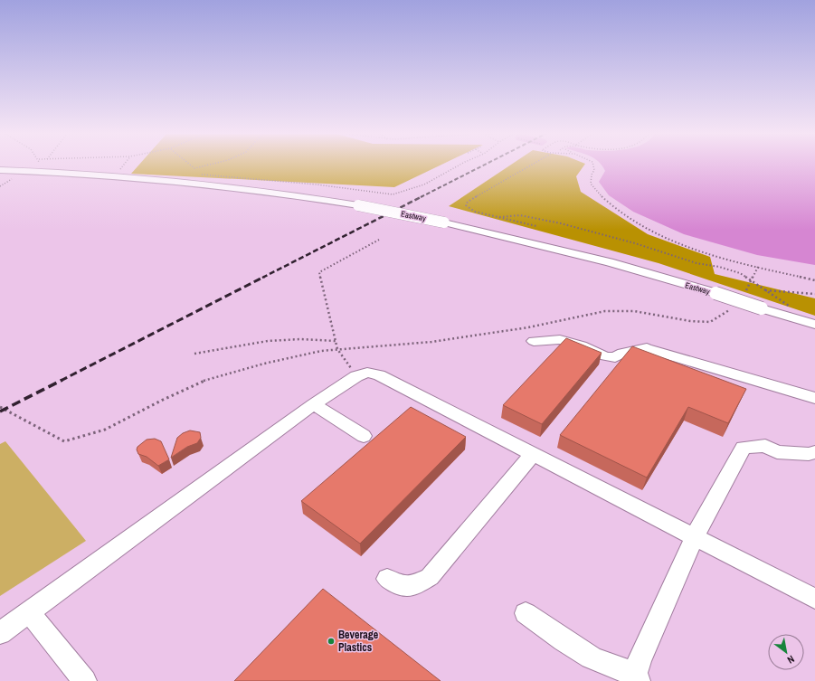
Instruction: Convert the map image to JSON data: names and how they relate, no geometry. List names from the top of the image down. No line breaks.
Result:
{"streets":{"street":["Eastway"]},"places":["Beverage Plastics"],"north":"bottom right"}
